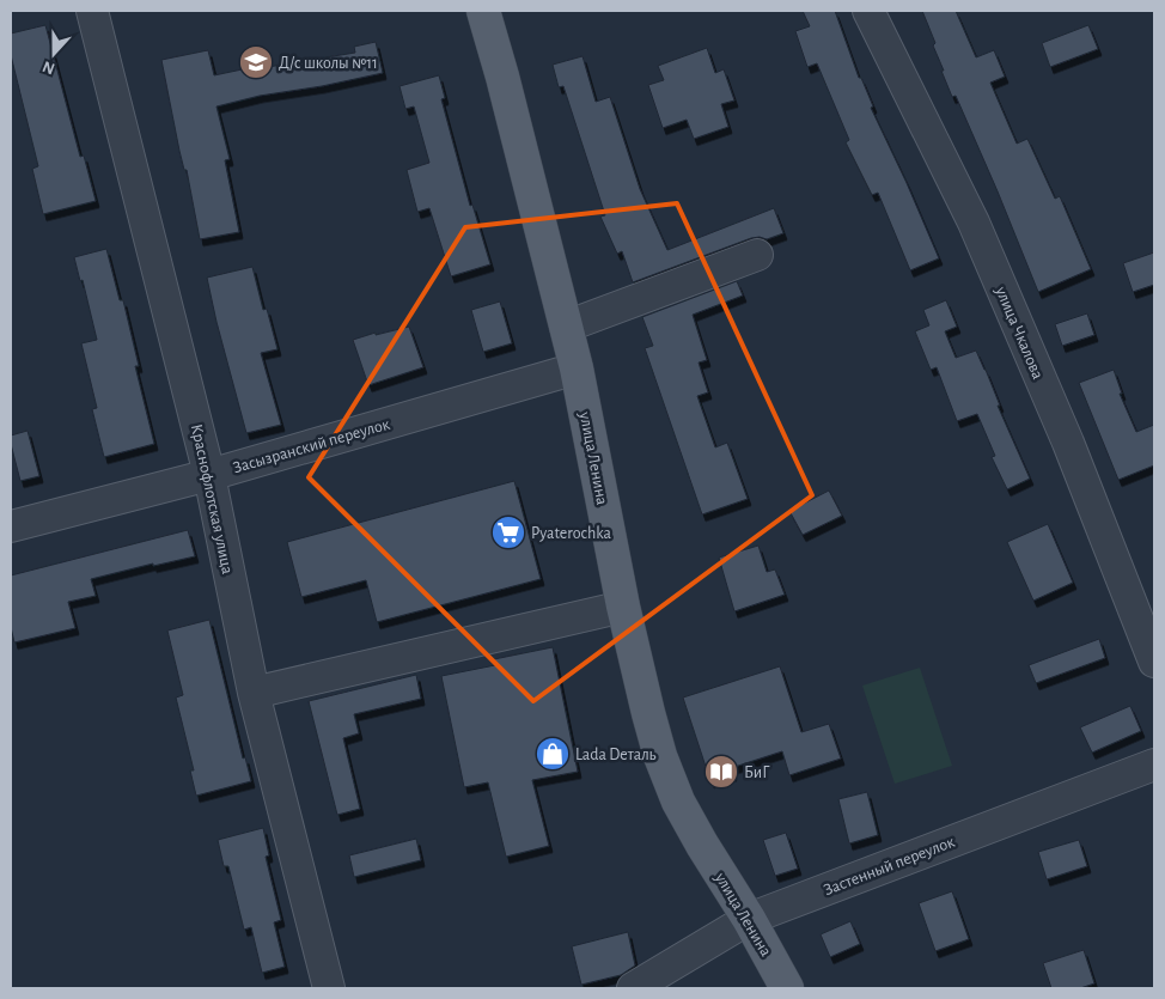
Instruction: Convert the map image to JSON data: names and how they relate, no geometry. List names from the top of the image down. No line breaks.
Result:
{"streets":{"main road":["улица Ленина"],"street":["улица Чкалова","Засызранский переулок","Краснофлотская улица","Застенный переулок"]},"crossings":[["Засызранский переулок","улица Ленина"],["Засызранский переулок","Краснофлотская улица"],["улица Ленина","Застенный переулок"]],"places":{"school or university":["Д/с школы №11"],"supermarket":["Pyaterochka"],"shop":["Lada Dеталь"],"library":["БиГ"]},"north":"bottom"}
